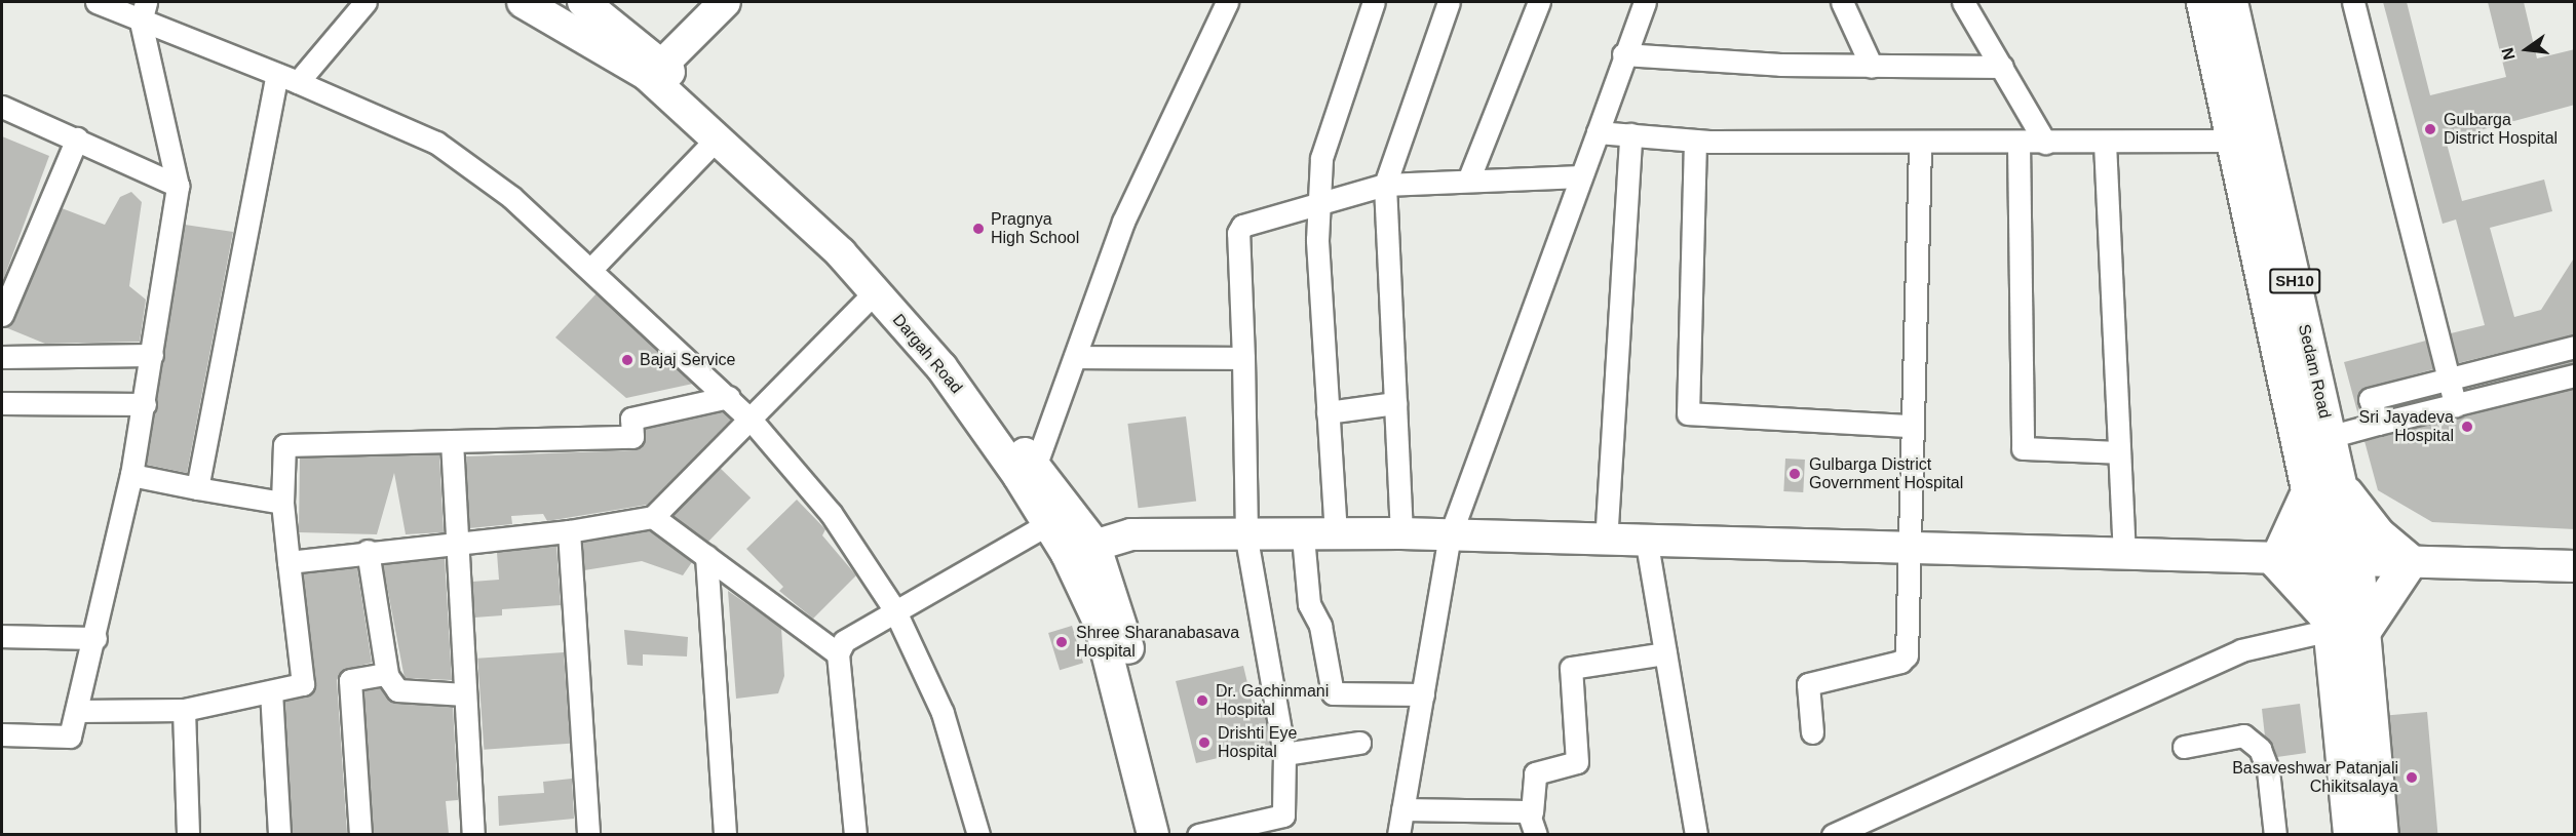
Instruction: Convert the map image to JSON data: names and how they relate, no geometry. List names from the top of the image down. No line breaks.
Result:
{"streets":{"main road":["SH10","Dargah Road","Sedam Road"]},"crossings":[["SH10","Sedam Road"]],"places":["Gulbarga District Hospital","Pragnya High School","Bajaj Service","Sri Jayadeva Hospital","Gulbarga District Government Hospital","Shree Sharanabasava Hospital","Dr. Gachinmani Hospital","Drishti Eye Hospital","Basaveshwar Patanjali Chikitsalaya"],"north":"left"}
